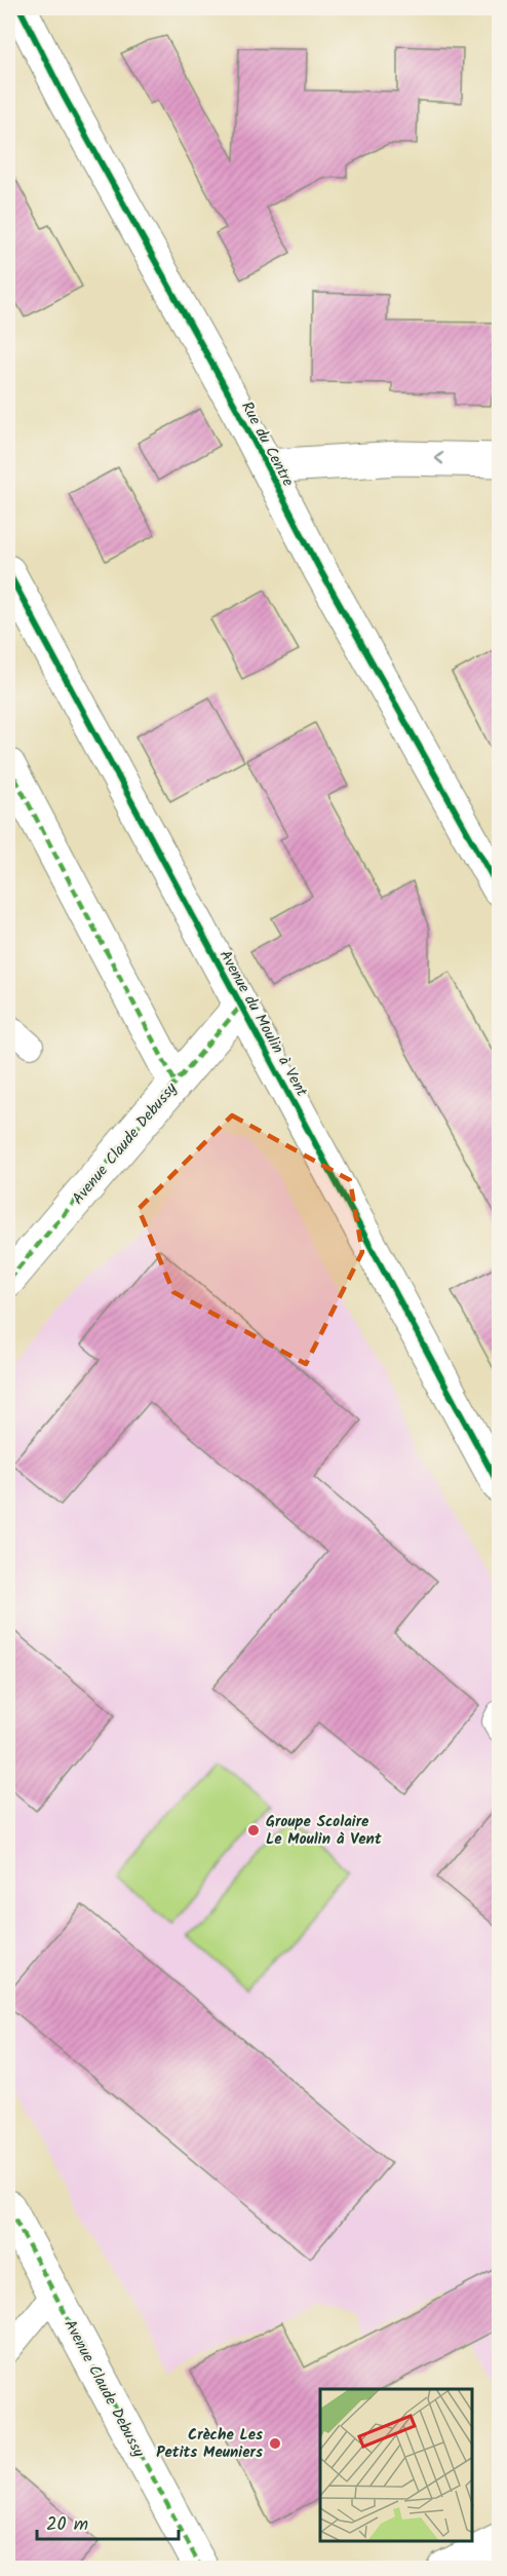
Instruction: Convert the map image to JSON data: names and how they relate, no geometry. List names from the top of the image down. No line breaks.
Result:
{"streets":{"street":["Rue du Centre","Avenue du Moulin à Vent","Avenue Claude Debussy"]},"crossings":[["Avenue du Moulin à Vent","Avenue Claude Debussy"]],"places":["Groupe Scolaire Le Moulin à Vent","Crèche Les Petits Meuniers"],"scale_bar":"20 m"}
